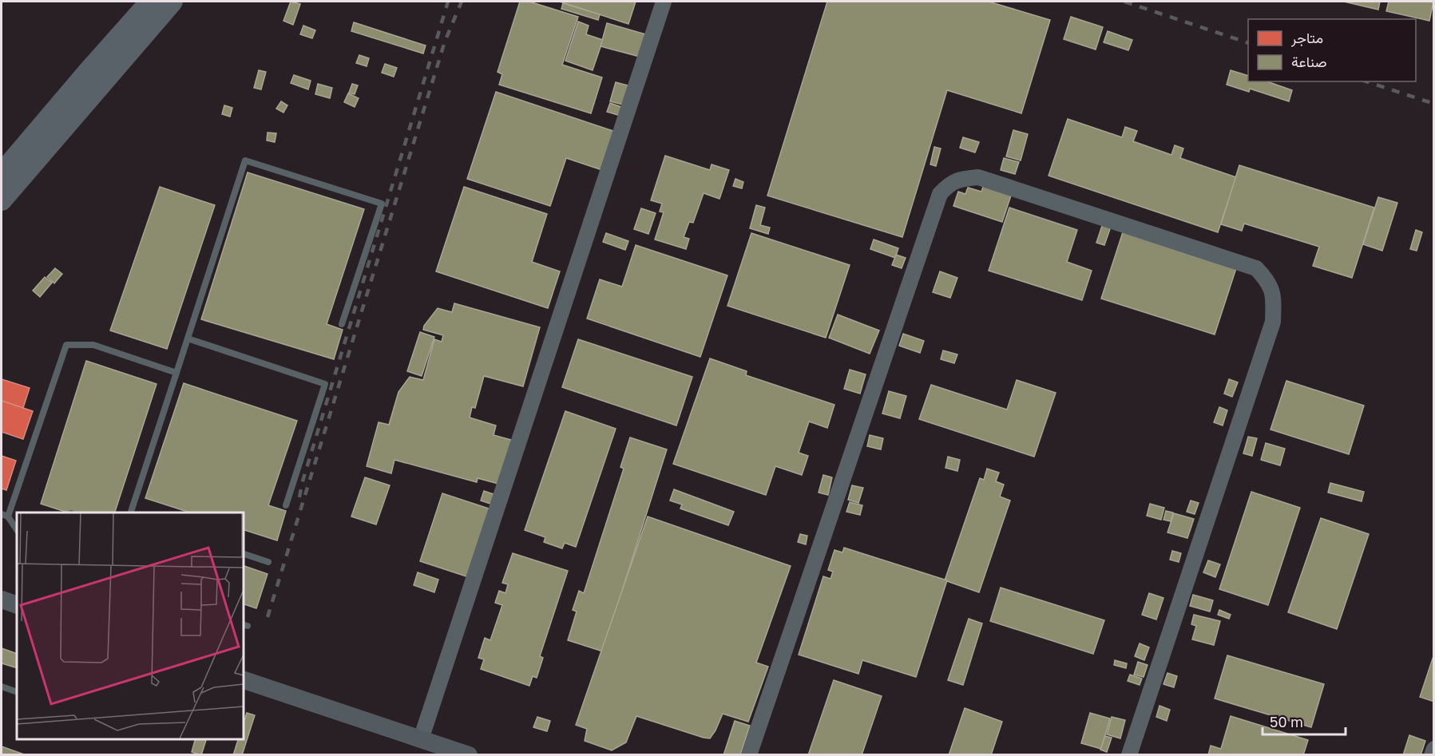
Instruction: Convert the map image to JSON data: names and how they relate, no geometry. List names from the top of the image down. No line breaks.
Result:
{"legend":["متاجر","صناعة"],"scale_bar":"50 m"}
